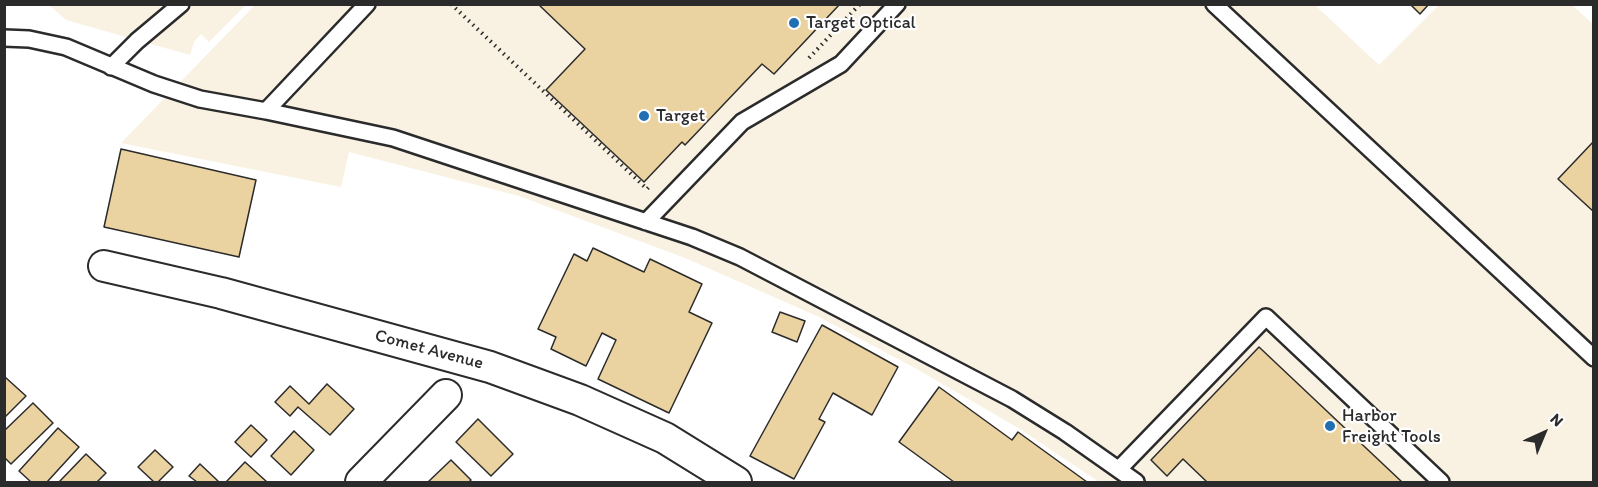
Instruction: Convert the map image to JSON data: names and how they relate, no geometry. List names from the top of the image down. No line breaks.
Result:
{"streets":{"street":["Comet Avenue"]},"places":["Target Optical","Target","Harbor Freight Tools"],"north":"top right"}
